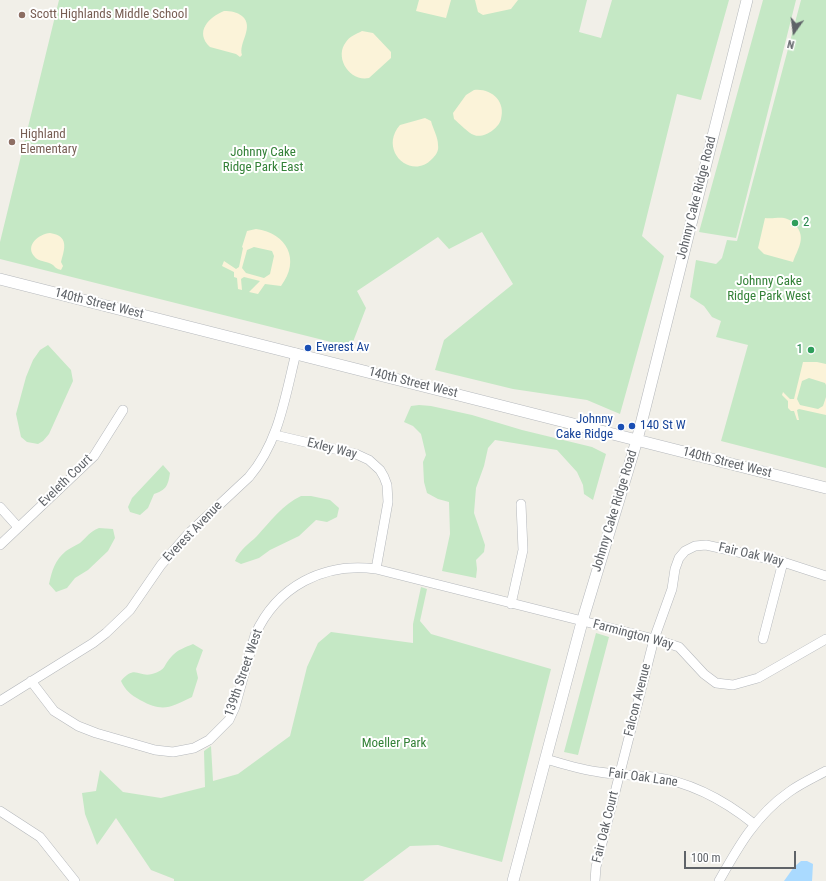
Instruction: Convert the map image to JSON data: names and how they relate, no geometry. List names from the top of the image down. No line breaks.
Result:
{"streets":{"street":["Johnny Cake Ridge Road","140th Street West","Exley Way","Eveleth Court","Everest Avenue","Fair Oak Way","Farmington Way","139th Street West","Falcon Avenue","Fair Oak Lane","Fair Oak Court"]},"crossings":[["Johnny Cake Ridge Road","140th Street West"],["Johnny Cake Ridge Road","Farmington Way"],["Johnny Cake Ridge Road","139th Street West"],["Johnny Cake Ridge Road","Fair Oak Lane"],["140th Street West","Everest Avenue"],["Exley Way","Everest Avenue"],["Exley Way","139th Street West"],["Everest Avenue","139th Street West"],["Fair Oak Way","Falcon Avenue"],["Farmington Way","139th Street West"],["Farmington Way","Falcon Avenue"],["Falcon Avenue","Fair Oak Lane"],["Falcon Avenue","Fair Oak Court"],["Fair Oak Lane","Fair Oak Court"]],"parks":["Johnny Cake Ridge Park East","Johnny Cake Ridge Park West","Moeller Park"],"places":["Scott Highlands Middle School","Highland Elementary","2","Everest Av","1","140 St W","Johnny Cake Ridge"],"scale_bar":"100 m","north":"bottom"}
